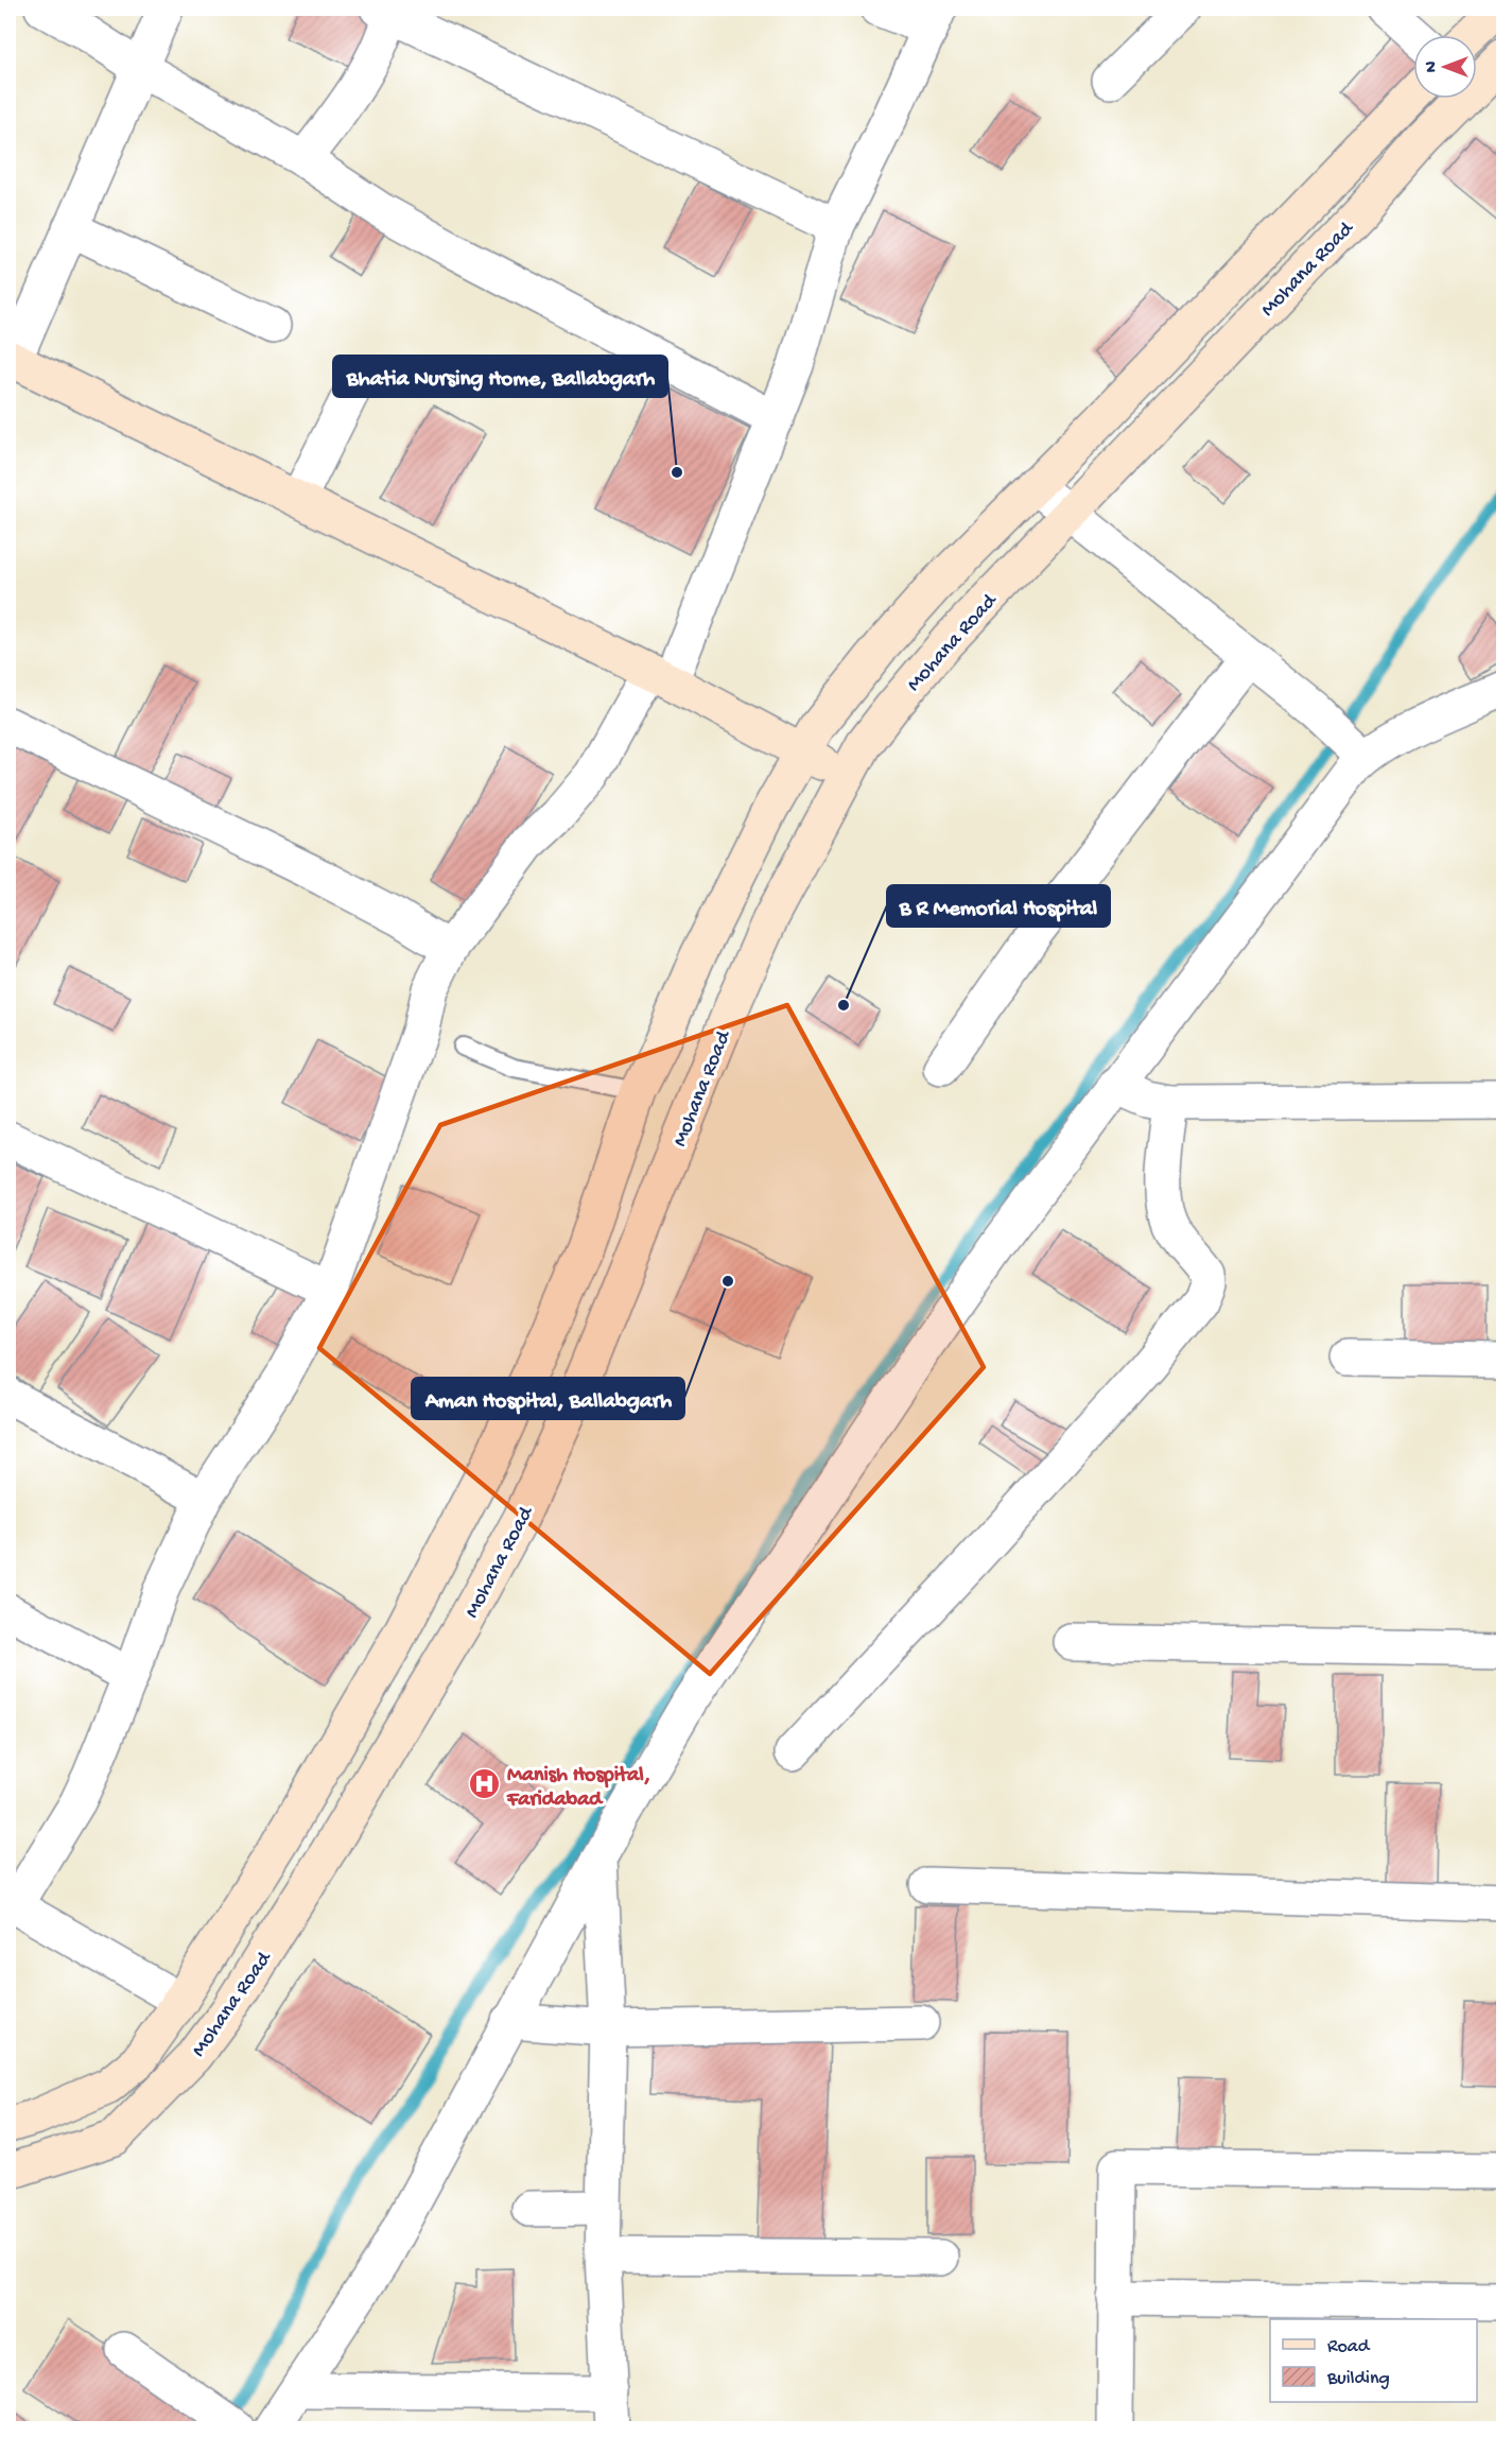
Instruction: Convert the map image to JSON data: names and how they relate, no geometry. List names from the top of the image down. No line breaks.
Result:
{"streets":{"street":["Mohana Road"]},"places":{"other":["Bhatia Nursing Home, Ballabgarh","B R Memorial Hospital","Aman Hospital, Ballabgarh"],"hospital":["Manish Hospital, Faridabad"]},"legend":["Road","Building"],"north":"left"}
